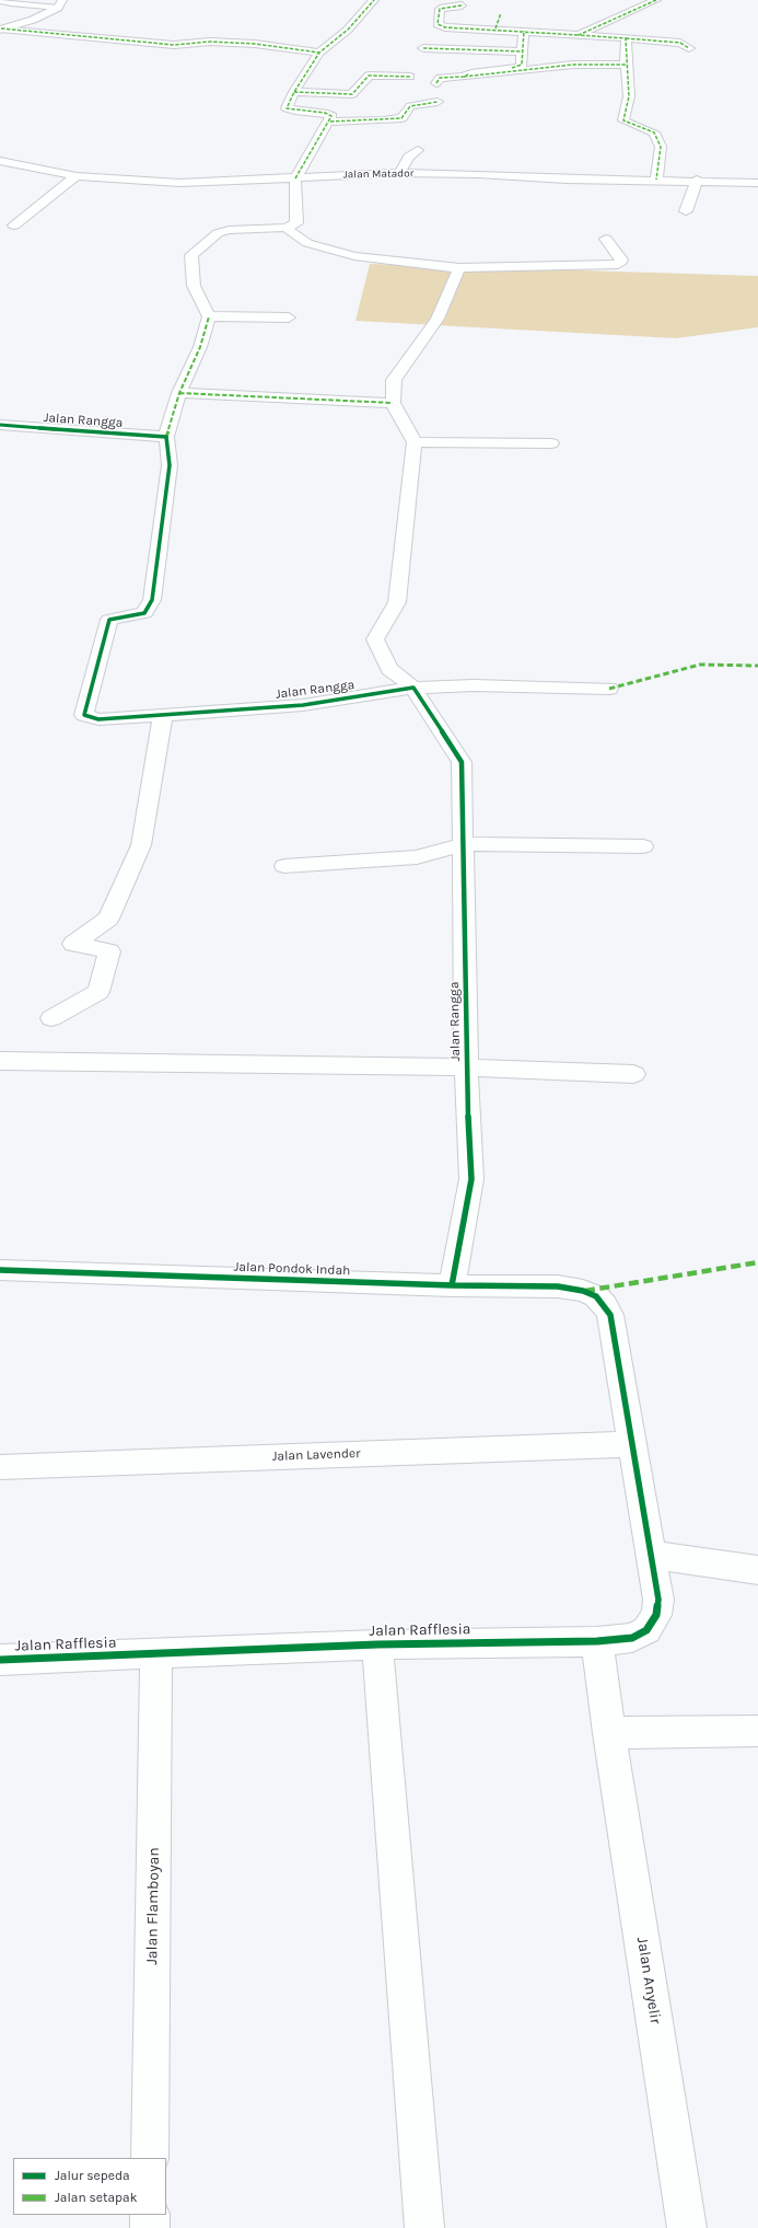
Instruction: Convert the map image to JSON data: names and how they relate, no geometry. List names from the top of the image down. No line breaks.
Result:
{"streets":{"street":["Jalan Matador","Jalan Rangga","Jalan Pondok Indah","Jalan Lavender","Jalan Rafflesia","Jalan Flamboyan","Jalan Anyelir"]},"crossings":[["Jalan Rangga","Jalan Pondok Indah"],["Jalan Pondok Indah","Jalan Rafflesia"],["Jalan Lavender","Jalan Rafflesia"],["Jalan Rafflesia","Jalan Flamboyan"],["Jalan Rafflesia","Jalan Anyelir"]],"legend":["Jalur sepeda","Jalan setapak"]}
